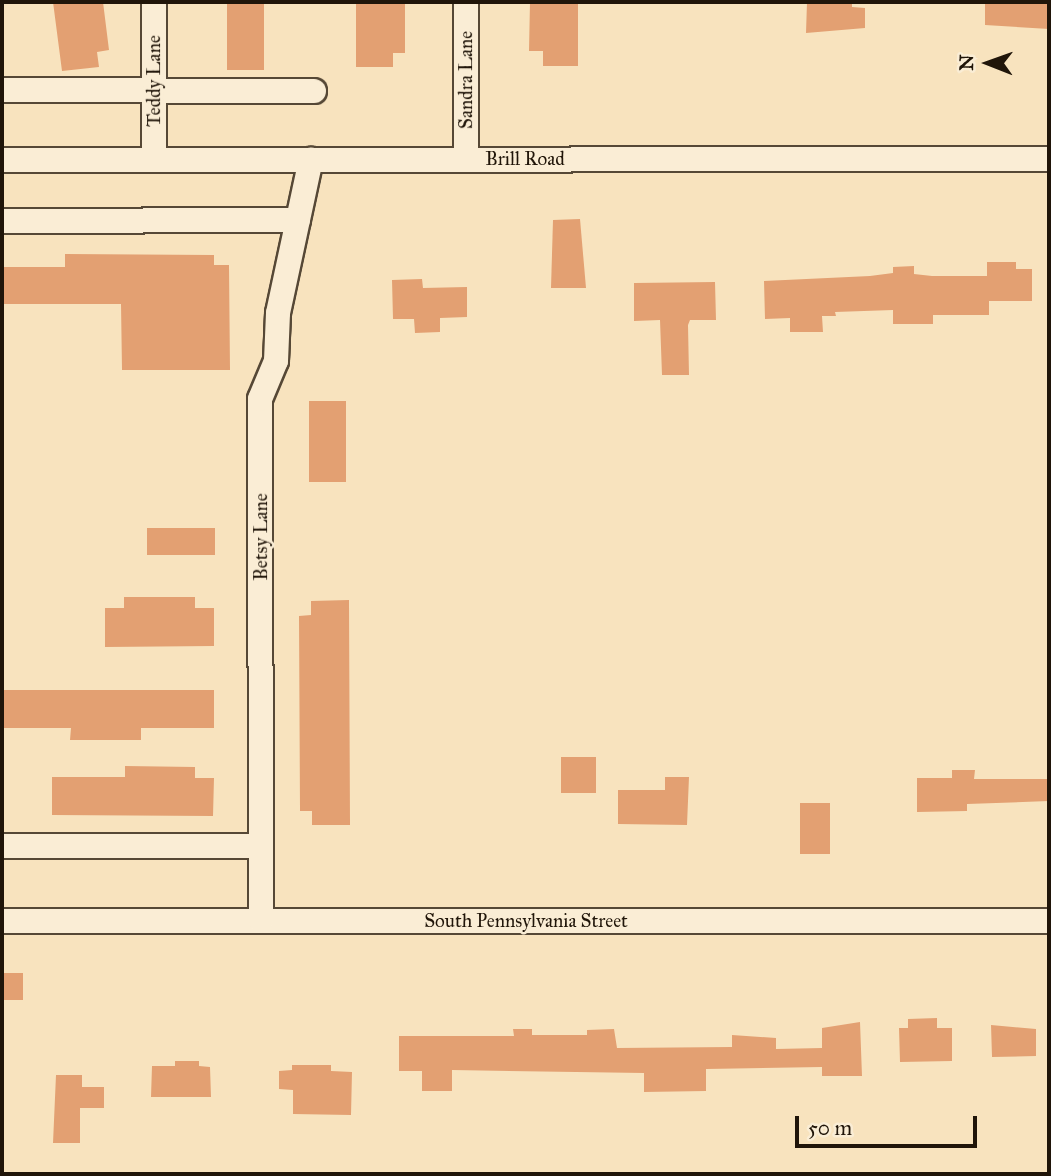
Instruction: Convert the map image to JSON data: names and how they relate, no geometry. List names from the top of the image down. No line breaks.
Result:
{"streets":{"street":["Sandra Lane","Teddy Lane","Brill Road","Betsy Lane","South Pennsylvania Street"]},"crossings":[["Sandra Lane","Brill Road"],["Teddy Lane","Brill Road"],["Brill Road","Betsy Lane"],["Betsy Lane","South Pennsylvania Street"]],"scale_bar":"50 m","north":"left"}
